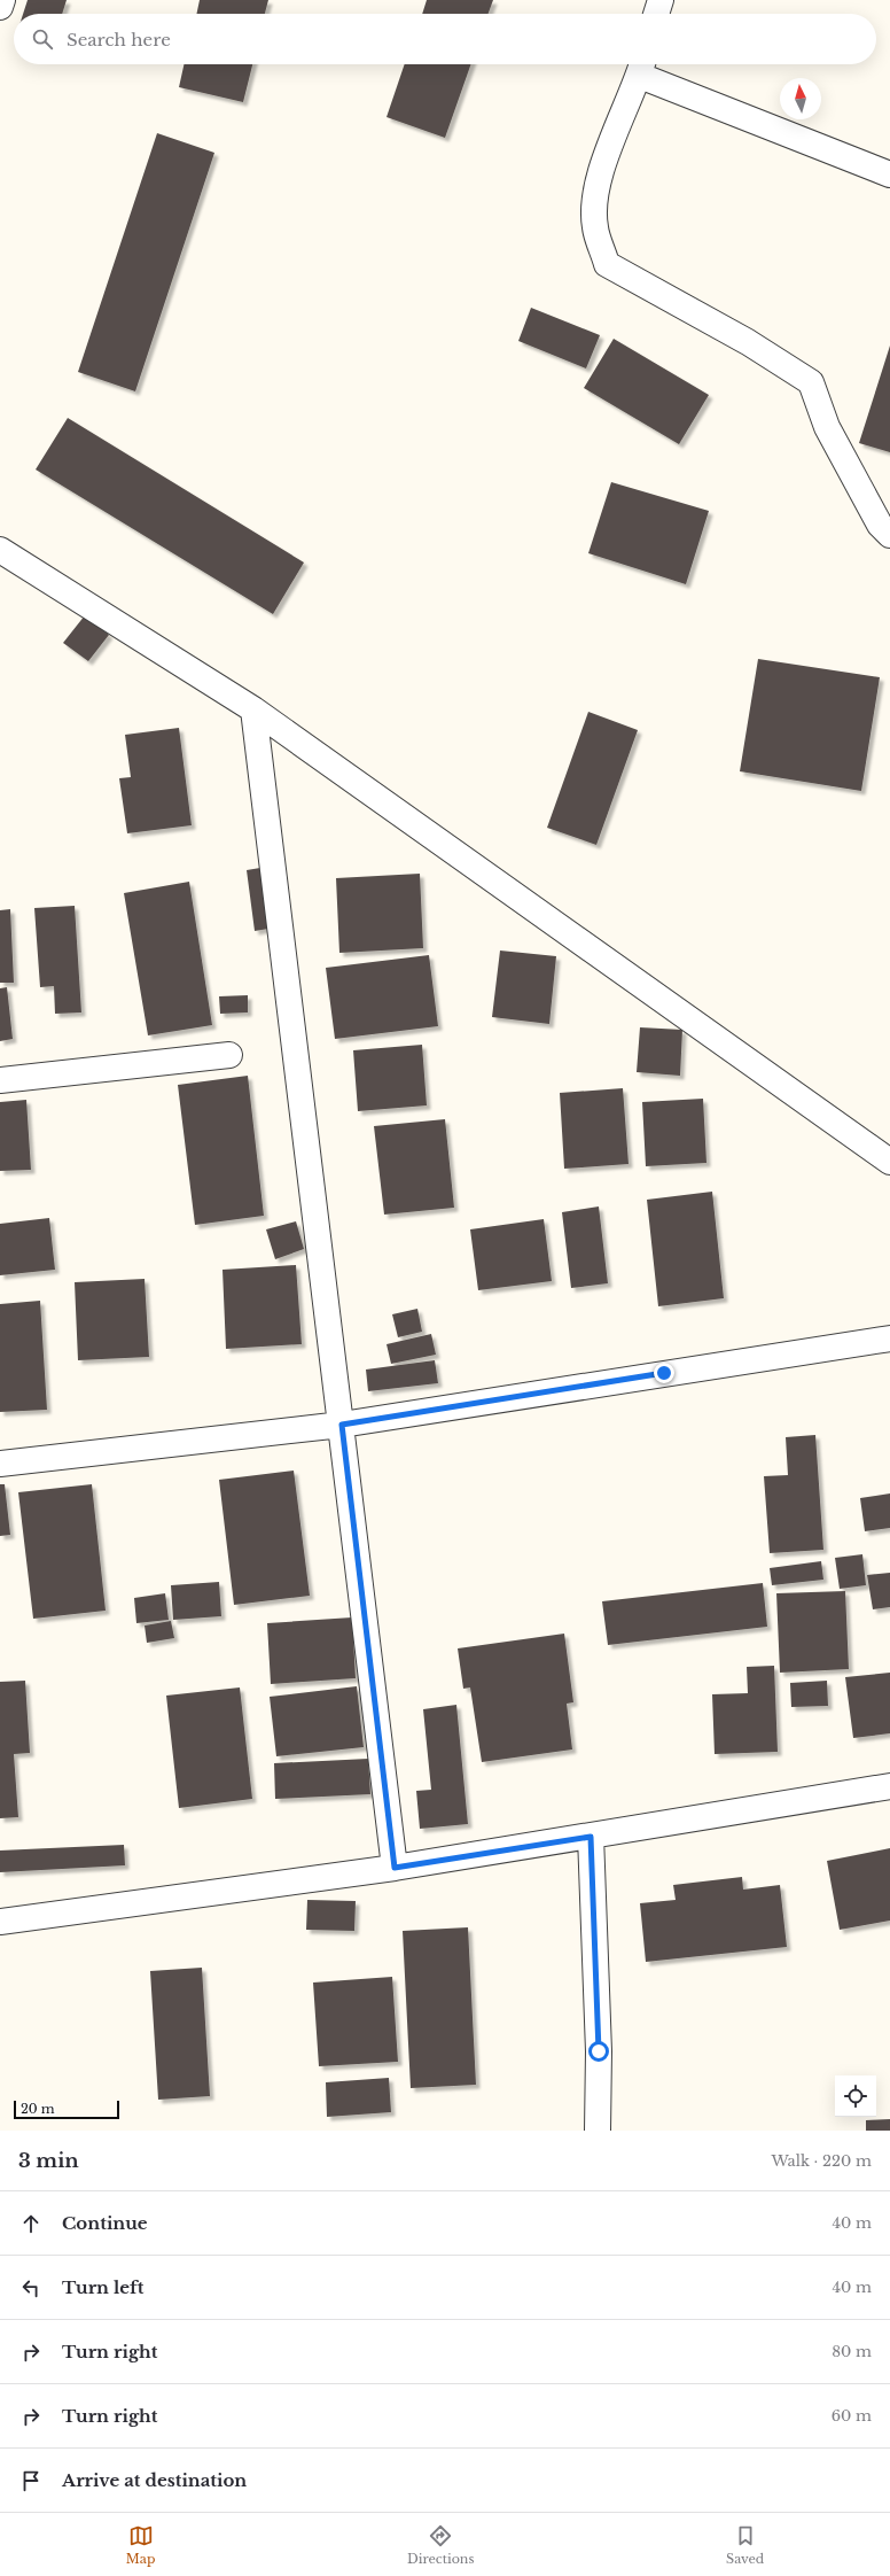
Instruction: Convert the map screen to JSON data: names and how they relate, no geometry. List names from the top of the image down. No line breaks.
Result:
{"scale_bar":"20 m","north":"top","page":{"search":"Search here","scale":"20 m","heading":["3 min","Walk · 220 m"],"list":[["Continue","40 m"],["Turn left","40 m"],["Turn right","80 m"],["Turn right","60 m"],"Arrive at destination"],"nav":["Map","Directions","Saved"]}}
